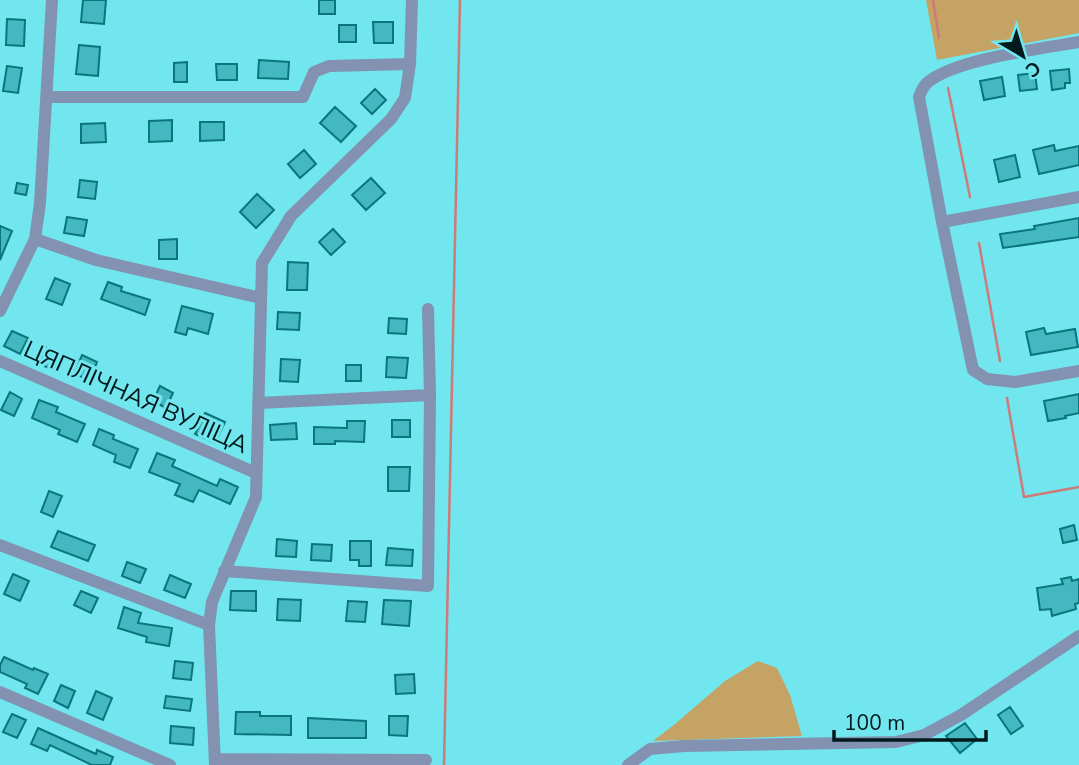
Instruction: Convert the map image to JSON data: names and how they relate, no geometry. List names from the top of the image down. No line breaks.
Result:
{"streets":{"street":["ЦЯПЛІЧНАЯ ВУЛІЦА"]},"scale_bar":"100 m","north":"bottom right"}
